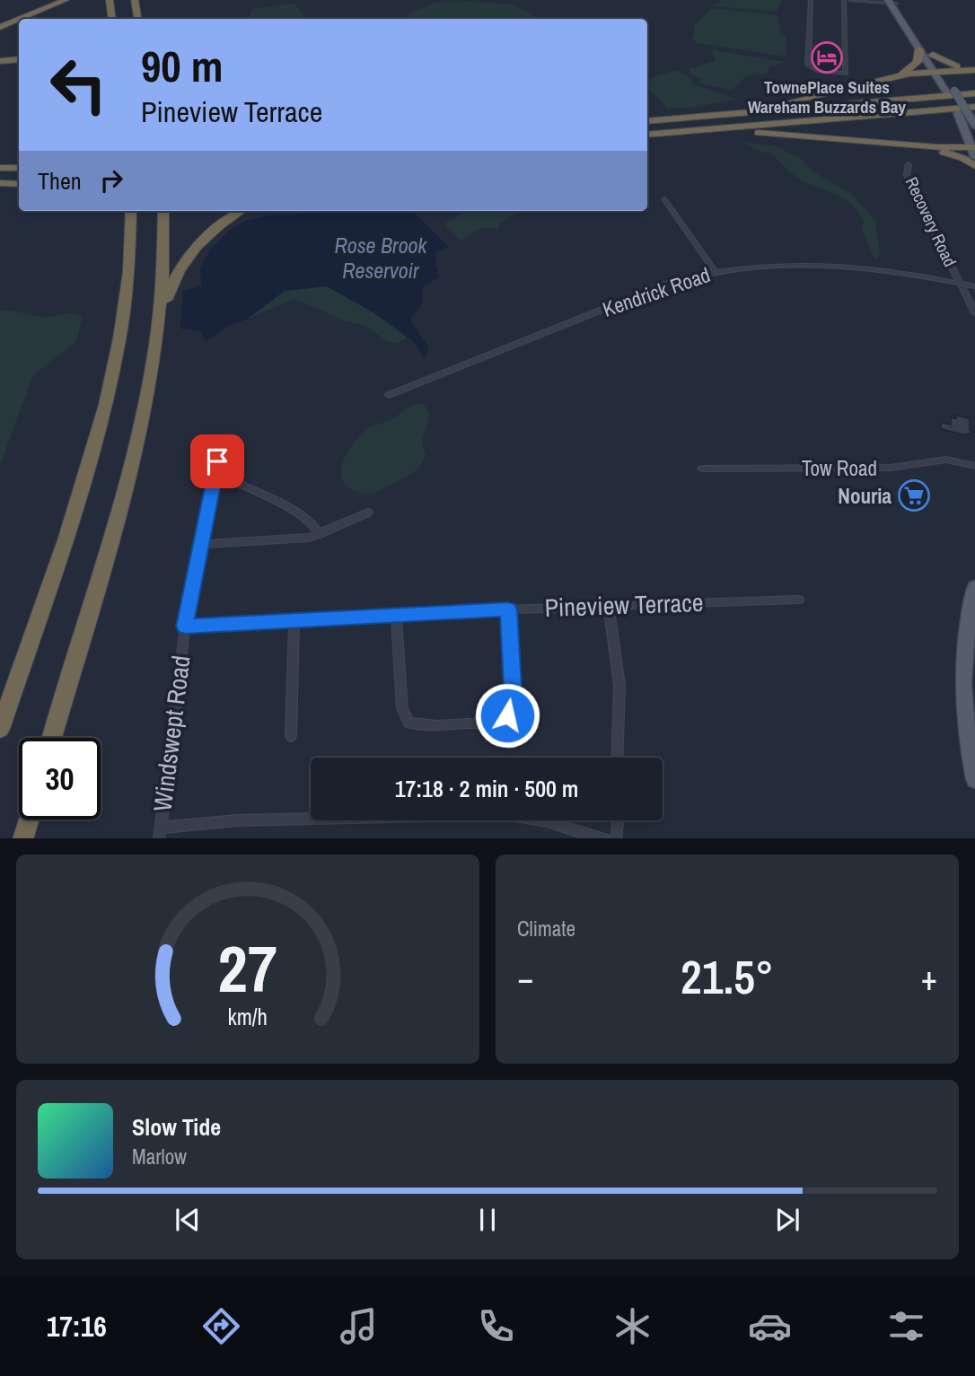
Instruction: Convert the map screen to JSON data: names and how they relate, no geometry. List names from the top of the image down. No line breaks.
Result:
{"streets":{"street":["Recovery Road","Kendrick Road","Tow Road","Pineview Terrace","Windswept Road"]},"crossings":[["Recovery Road","Kendrick Road"],["Pineview Terrace","Windswept Road"]],"water":["Rose Brook Reservoir"],"places":{"hotel":["TownePlace Suites Wareham Buzzards Bay"],"supermarket":["Nouria"]},"page":{"turn":["90 m","Pineview Terrace"],"then":"Then","limit":"30","trip":"17:18 · 2 min · 500 m","tile":"Climate","heat":["−","21.5°","+"],"song":["Slow Tide","Marlow"],"tabs":"17:16","gauge":["27","km/h"]}}
